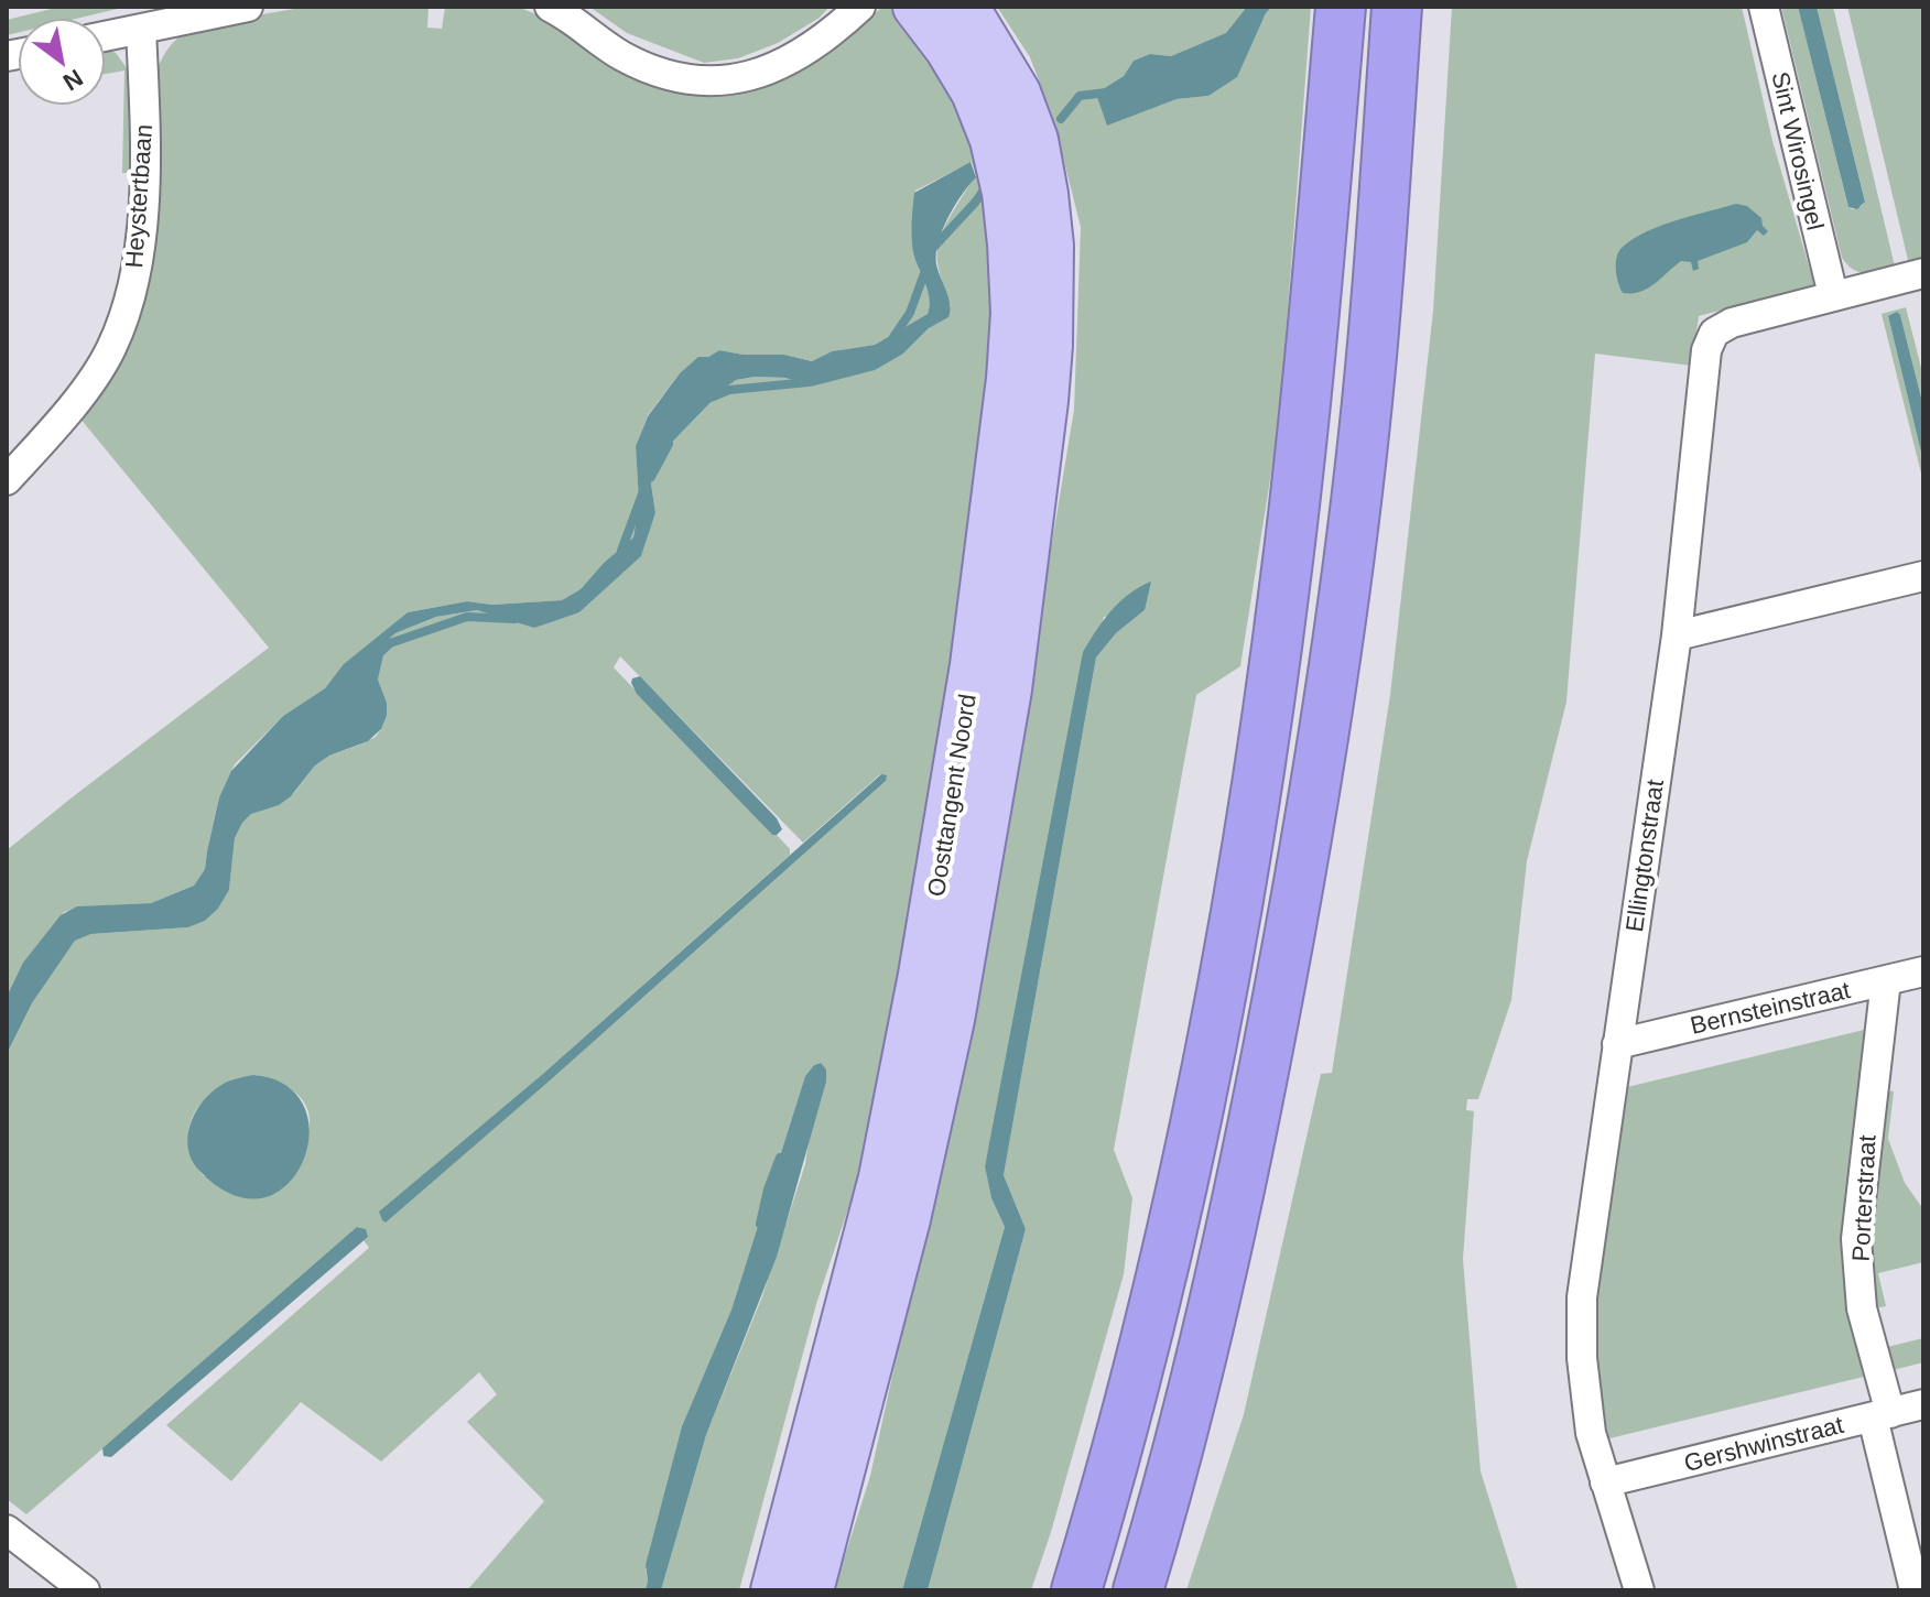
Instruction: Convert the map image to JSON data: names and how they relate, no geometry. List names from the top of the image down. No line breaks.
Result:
{"streets":{"main road":["Oosttangent Noord"],"street":["Sint Wirosingel","Heystertbaan","Ellingtonstraat","Bernsteinstraat","Porterstraat","Gershwinstraat"]},"crossings":[["Sint Wirosingel","Ellingtonstraat"],["Ellingtonstraat","Bernsteinstraat"],["Ellingtonstraat","Gershwinstraat"],["Bernsteinstraat","Porterstraat"],["Porterstraat","Gershwinstraat"]],"north":"bottom right"}
